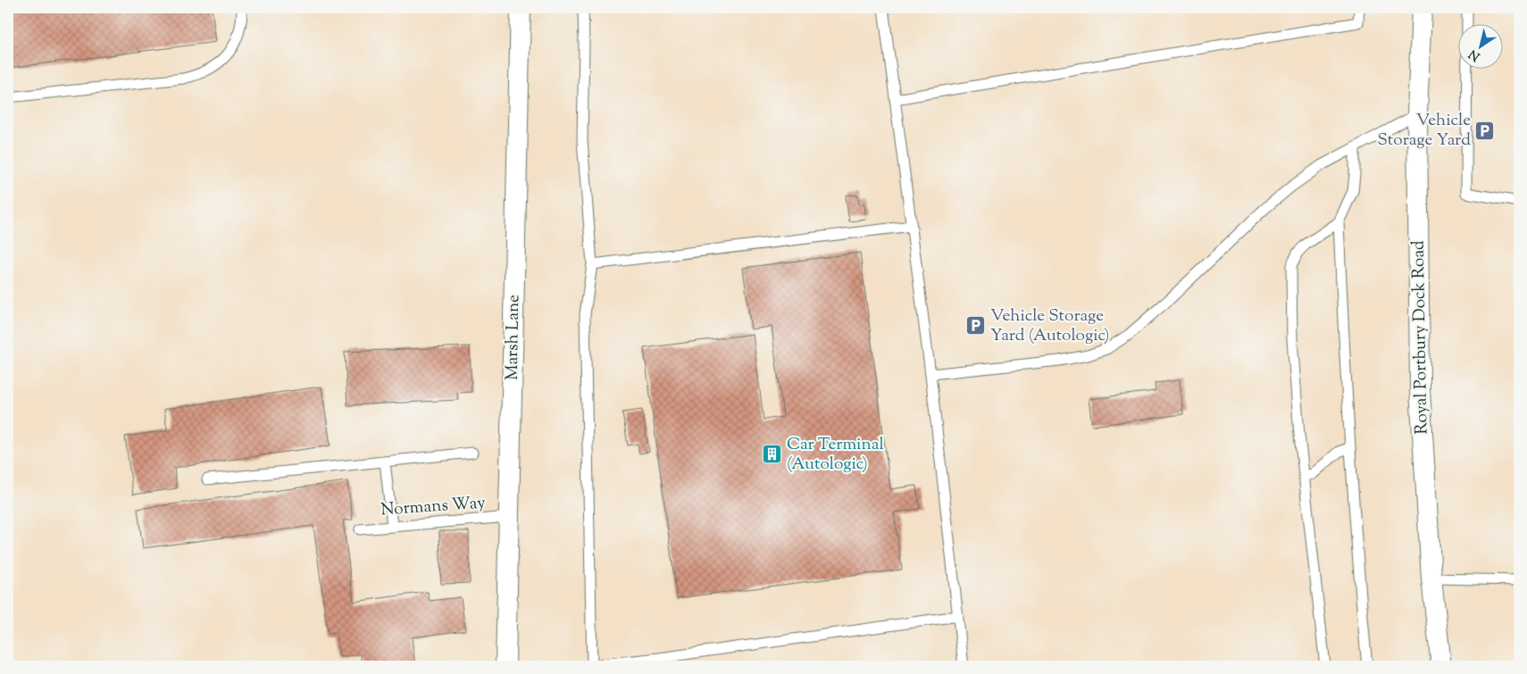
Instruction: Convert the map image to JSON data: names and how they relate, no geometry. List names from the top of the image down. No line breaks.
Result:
{"streets":{"street":["Marsh Lane","Royal Portbury Dock Road"],"lane":["Normans Way"]},"crossings":[["Marsh Lane","Normans Way"]],"places":{"parking":["Vehicle Storage Yard","Vehicle Storage Yard (Autologic)"],"building":["Car Terminal (Autologic)"]},"north":"bottom left"}
